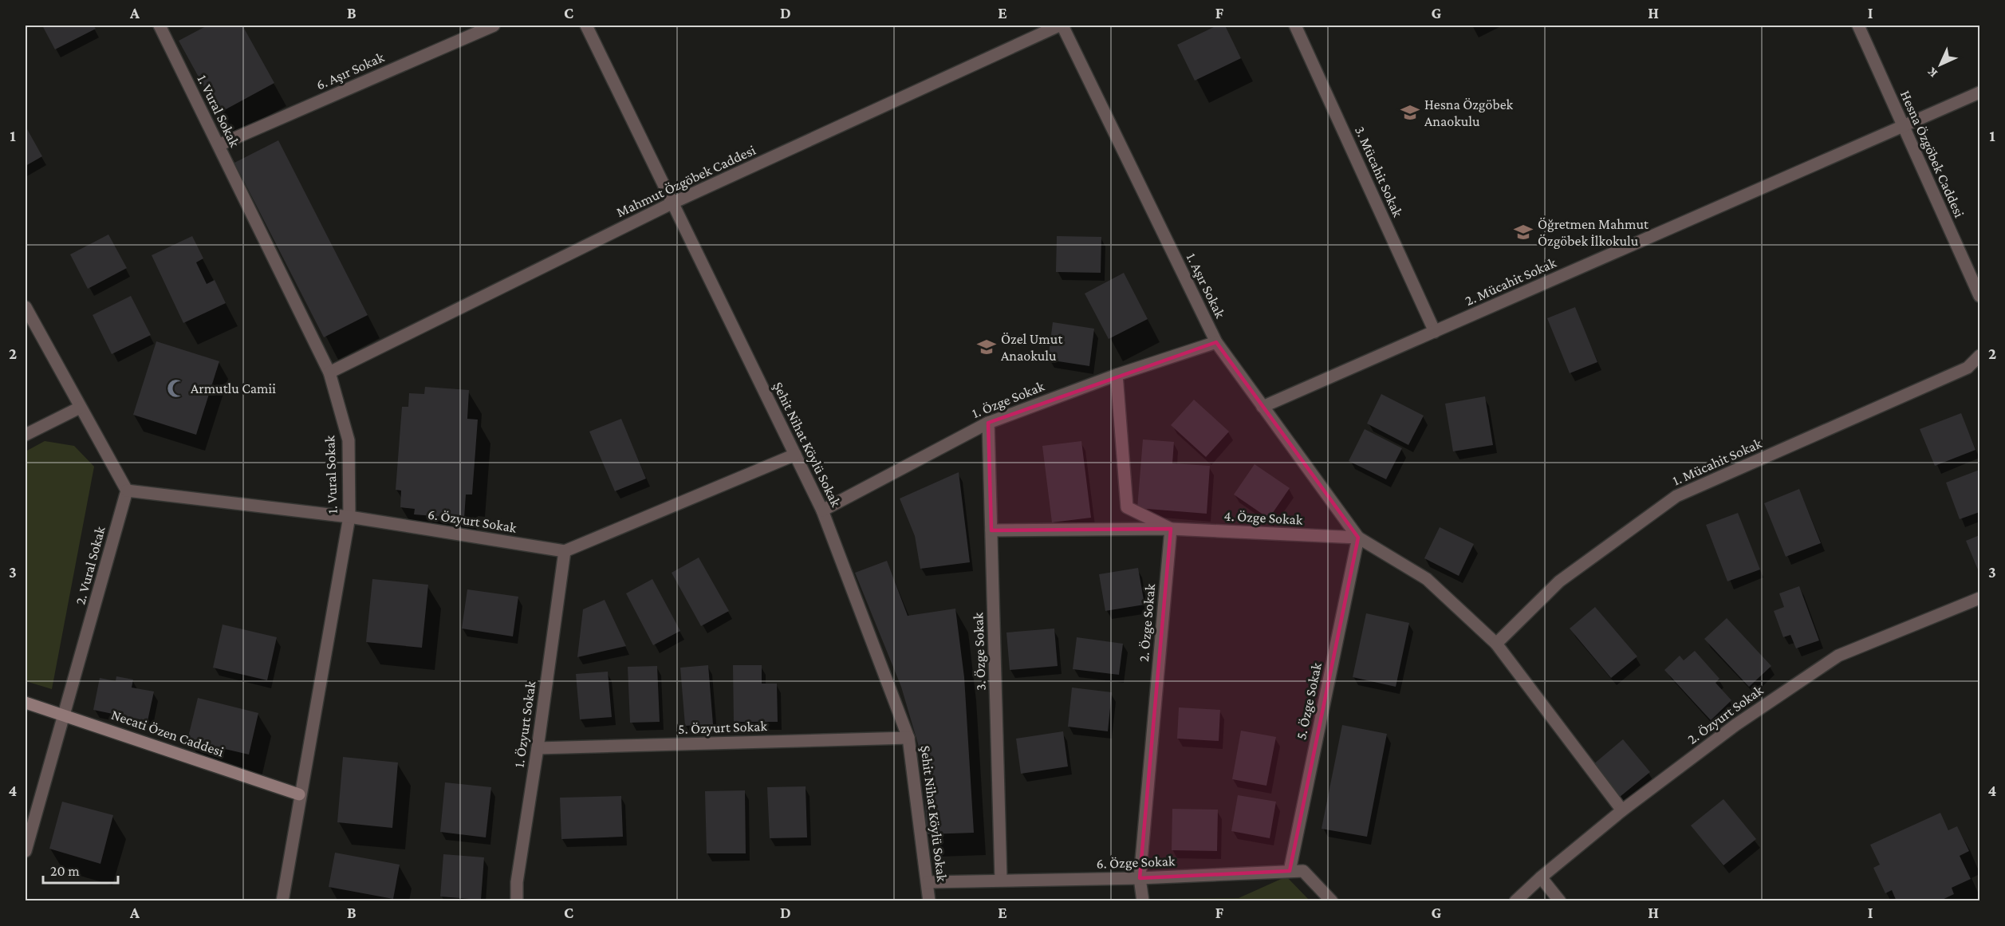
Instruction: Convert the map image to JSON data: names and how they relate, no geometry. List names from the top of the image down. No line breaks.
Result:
{"streets":{"street":["6. Aşır Sokak","1. Vural Sokak","Hesna Özgöbek Caddesi","3. Mücahit Sokak","Mahmut Özgöbek Caddesi","2. Mücahit Sokak","1. Aşır Sokak","1. Özge Sokak","Şehit Nihat Köylü Sokak","1. Mücahit Sokak","4. Özge Sokak","6. Özyurt Sokak","2. Vural Sokak","2. Özge Sokak","3. Özge Sokak","5. Özge Sokak","2. Özyurt Sokak","1. Özyurt Sokak","5. Özyurt Sokak","Necati Özen Caddesi","6. Özge Sokak"]},"crossings":[["6. Aşır Sokak","1. Vural Sokak"],["1. Vural Sokak","Mahmut Özgöbek Caddesi"],["1. Vural Sokak","6. Özyurt Sokak"],["1. Vural Sokak","Necati Özen Caddesi"],["Hesna Özgöbek Caddesi","2. Mücahit Sokak"],["3. Mücahit Sokak","2. Mücahit Sokak"],["Mahmut Özgöbek Caddesi","1. Aşır Sokak"],["Mahmut Özgöbek Caddesi","Şehit Nihat Köylü Sokak"],["2. Mücahit Sokak","1. Aşır Sokak"],["1. Aşır Sokak","1. Özge Sokak"],["1. Aşır Sokak","4. Özge Sokak"],["1. Aşır Sokak","5. Özge Sokak"],["1. Özge Sokak","Şehit Nihat Köylü Sokak"],["1. Özge Sokak","3. Özge Sokak"],["Şehit Nihat Köylü Sokak","5. Özyurt Sokak"],["Şehit Nihat Köylü Sokak","6. Özge Sokak"],["1. Mücahit Sokak","4. Özge Sokak"],["4. Özge Sokak","2. Özge Sokak"],["4. Özge Sokak","3. Özge Sokak"],["4. Özge Sokak","5. Özge Sokak"],["4. Özge Sokak","2. Özyurt Sokak"],["6. Özyurt Sokak","2. Vural Sokak"],["6. Özyurt Sokak","1. Özyurt Sokak"],["2. Vural Sokak","Necati Özen Caddesi"],["2. Özge Sokak","6. Özge Sokak"],["3. Özge Sokak","6. Özge Sokak"],["5. Özge Sokak","6. Özge Sokak"],["1. Özyurt Sokak","5. Özyurt Sokak"]],"places":{"school or university":["Hesna Özgöbek Anaokulu","Öğretmen Mahmut Özgöbek İlkokulu","Özel Umut Anaokulu"],"mosque":["Armutlu Camii"]},"scale_bar":"20 m","north":"bottom left","grid":{"columns":["A","B","C","D","E","F","G","H","I"],"rows":["1","2","3","4"]}}
